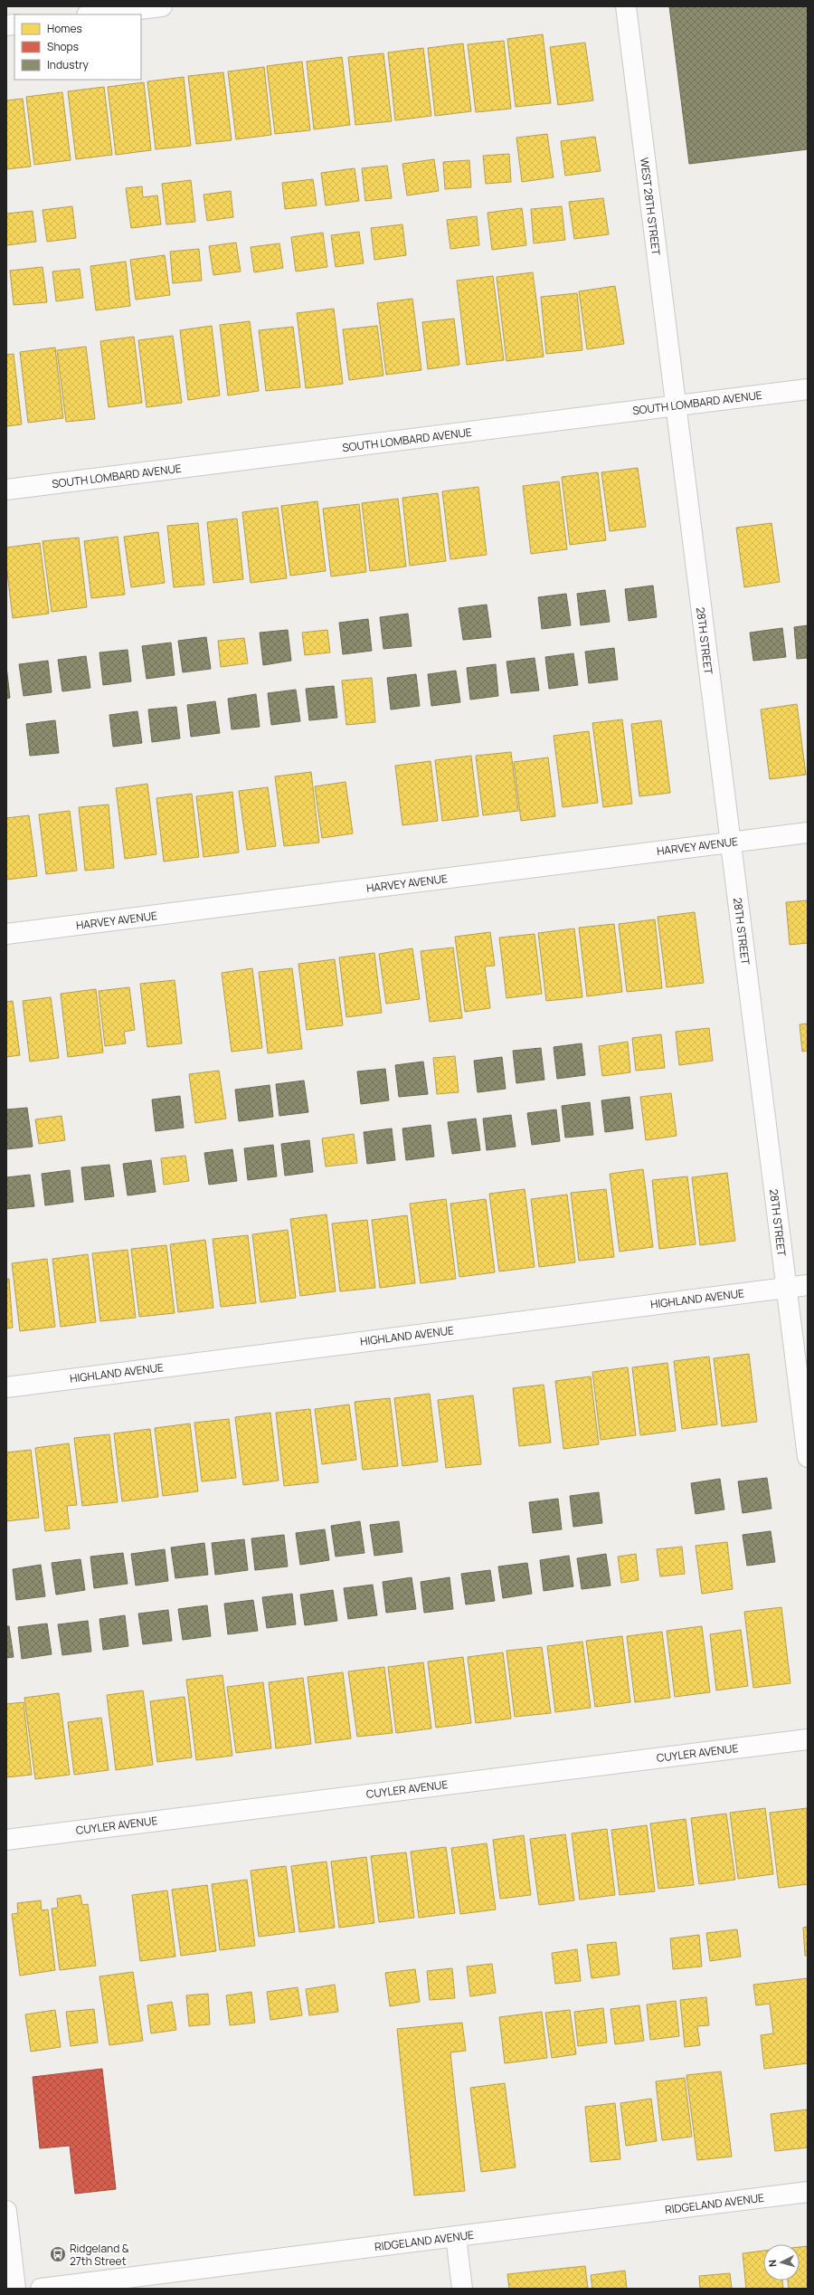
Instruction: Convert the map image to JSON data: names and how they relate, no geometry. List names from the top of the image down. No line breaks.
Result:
{"streets":{"street":["WEST 28TH STREET","SOUTH LOMBARD AVENUE","28TH STREET","HARVEY AVENUE","HIGHLAND AVENUE","CUYLER AVENUE","RIDGELAND AVENUE"]},"crossings":[["WEST 28TH STREET","SOUTH LOMBARD AVENUE"],["WEST 28TH STREET","28TH STREET"],["SOUTH LOMBARD AVENUE","28TH STREET"],["28TH STREET","HARVEY AVENUE"],["28TH STREET","HIGHLAND AVENUE"]],"places":{"bus stop":["Ridgeland & 27th Street"]},"legend":["Homes","Shops","Industry"],"north":"left"}
